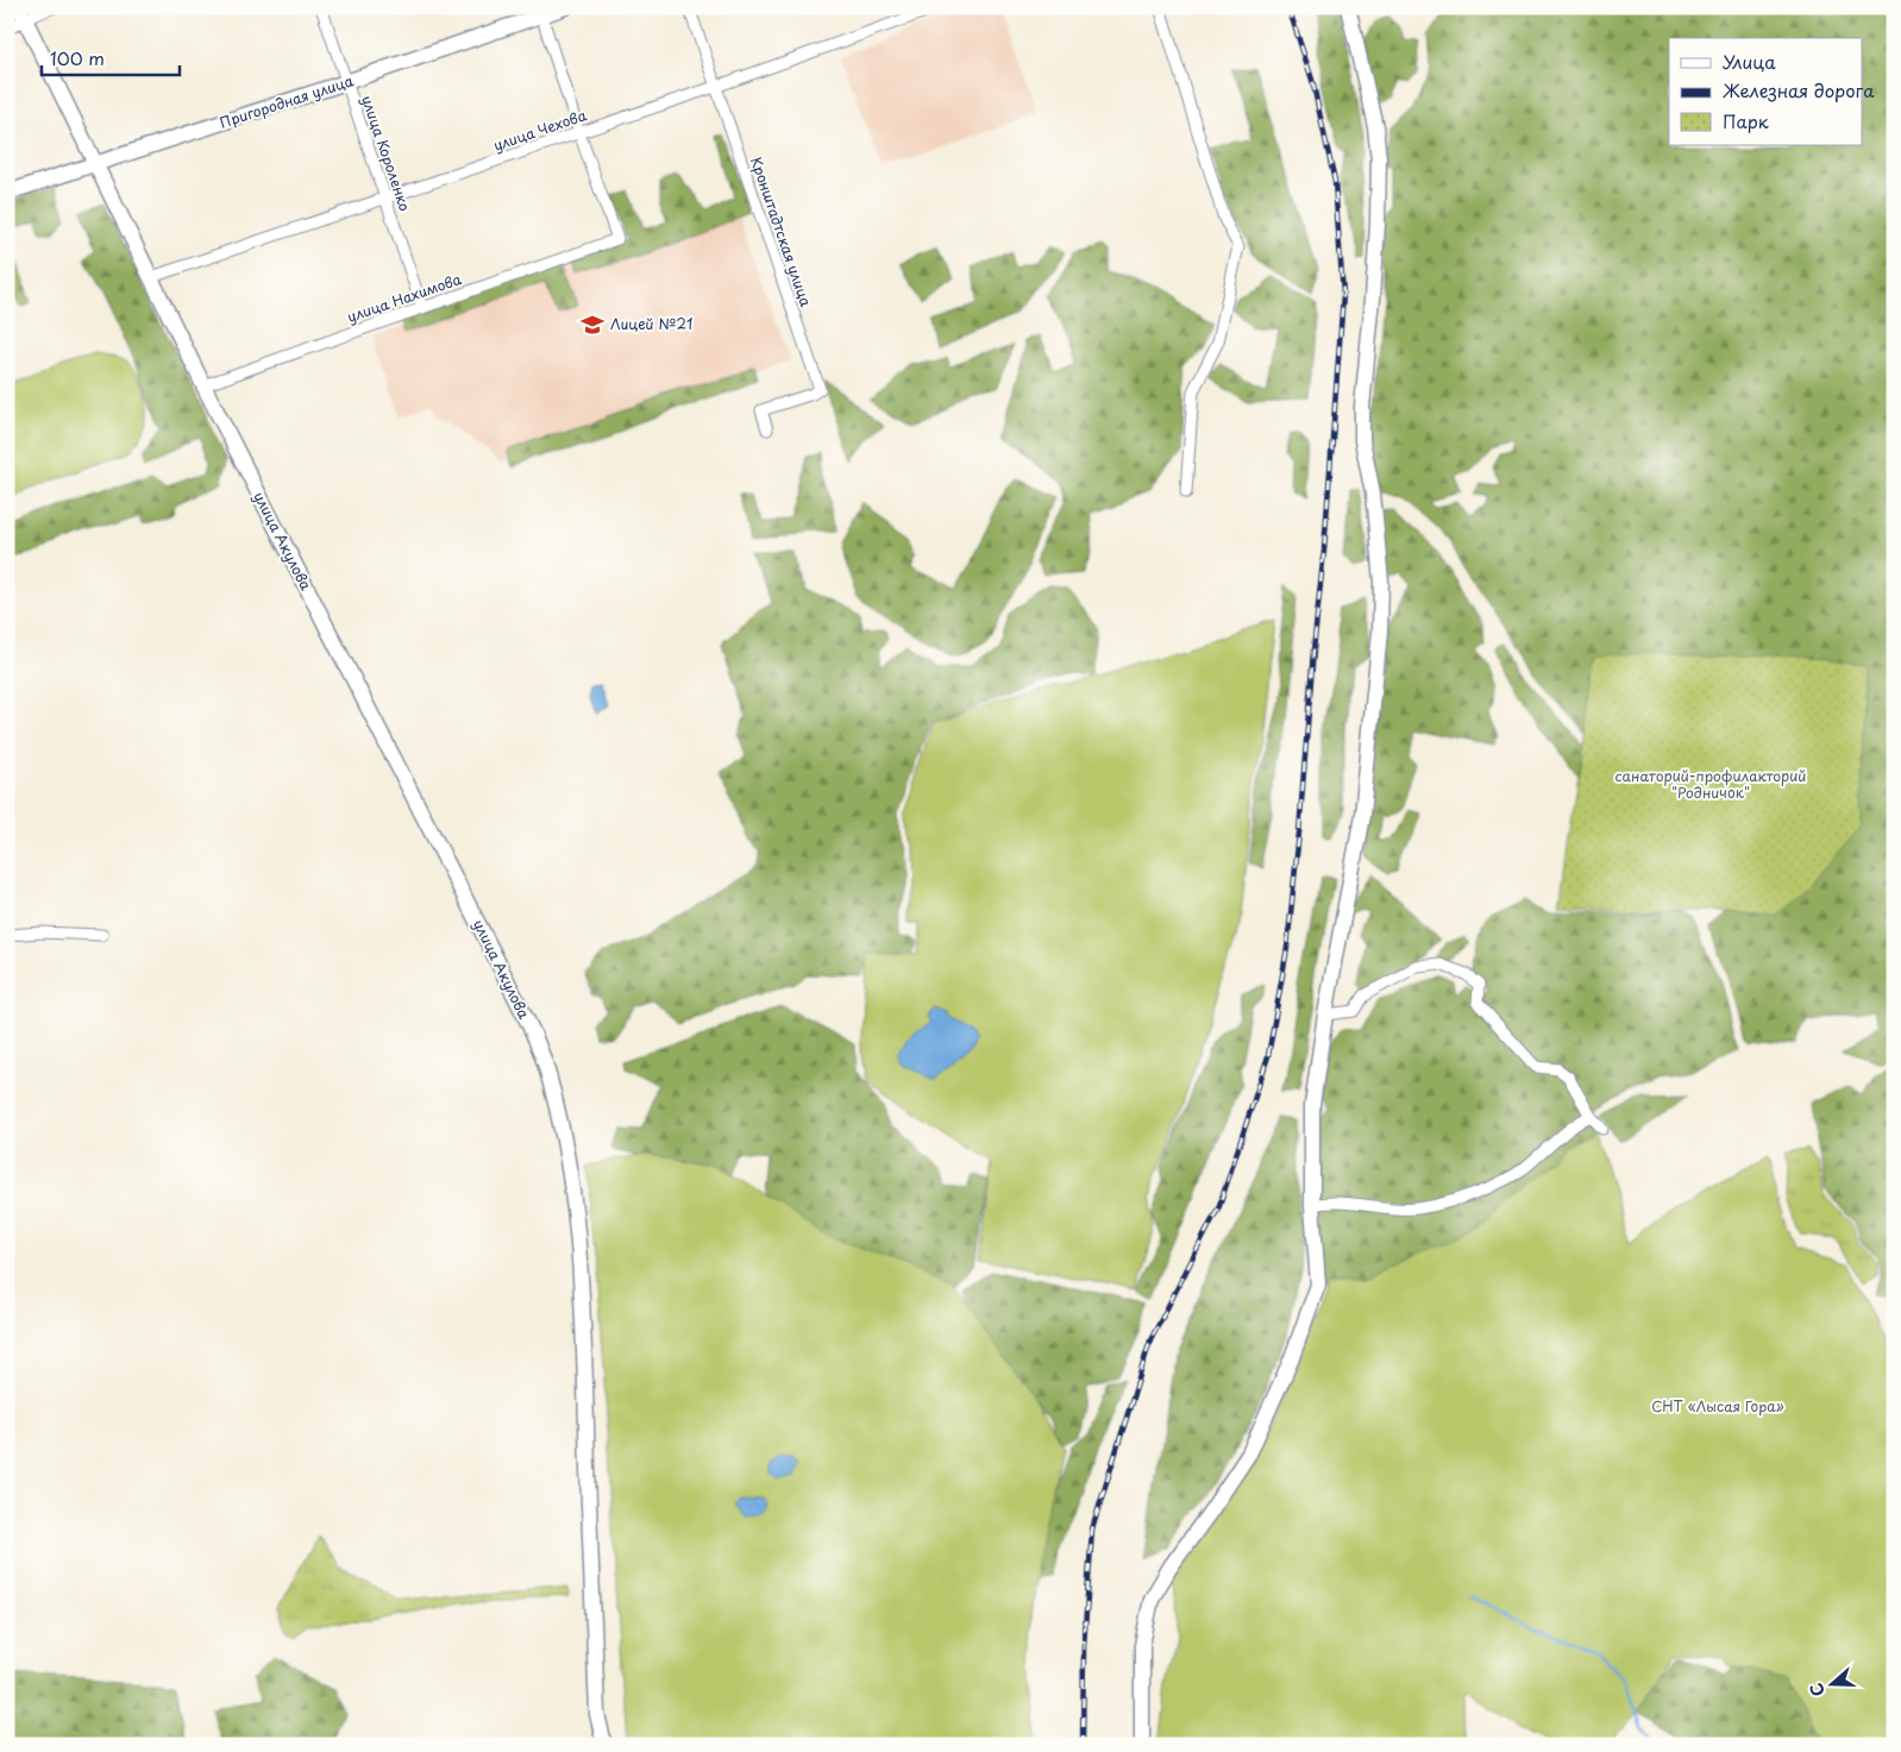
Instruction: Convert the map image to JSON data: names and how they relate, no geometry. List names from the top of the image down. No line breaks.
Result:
{"streets":{"main road":["Пригородная улица","улица Акулова"],"street":["улица Чехова","улица Короленко","Кронштадтская улица","улица Нахимова"]},"crossings":[["Пригородная улица","улица Короленко"],["Пригородная улица","улица Акулова"],["улица Чехова","улица Короленко"],["улица Чехова","Кронштадтская улица"],["улица Чехова","улица Нахимова"],["улица Чехова","улица Акулова"],["улица Короленко","улица Нахимова"],["улица Нахимова","улица Акулова"]],"parks":["санаторий-профилакторий \"Родничок\"","СНТ «Лысая Гора»"],"places":{"school or university":["Лицей №21"]},"legend":["Улица","Железная дорога","Парк"],"scale_bar":"100 m","north":"left"}
